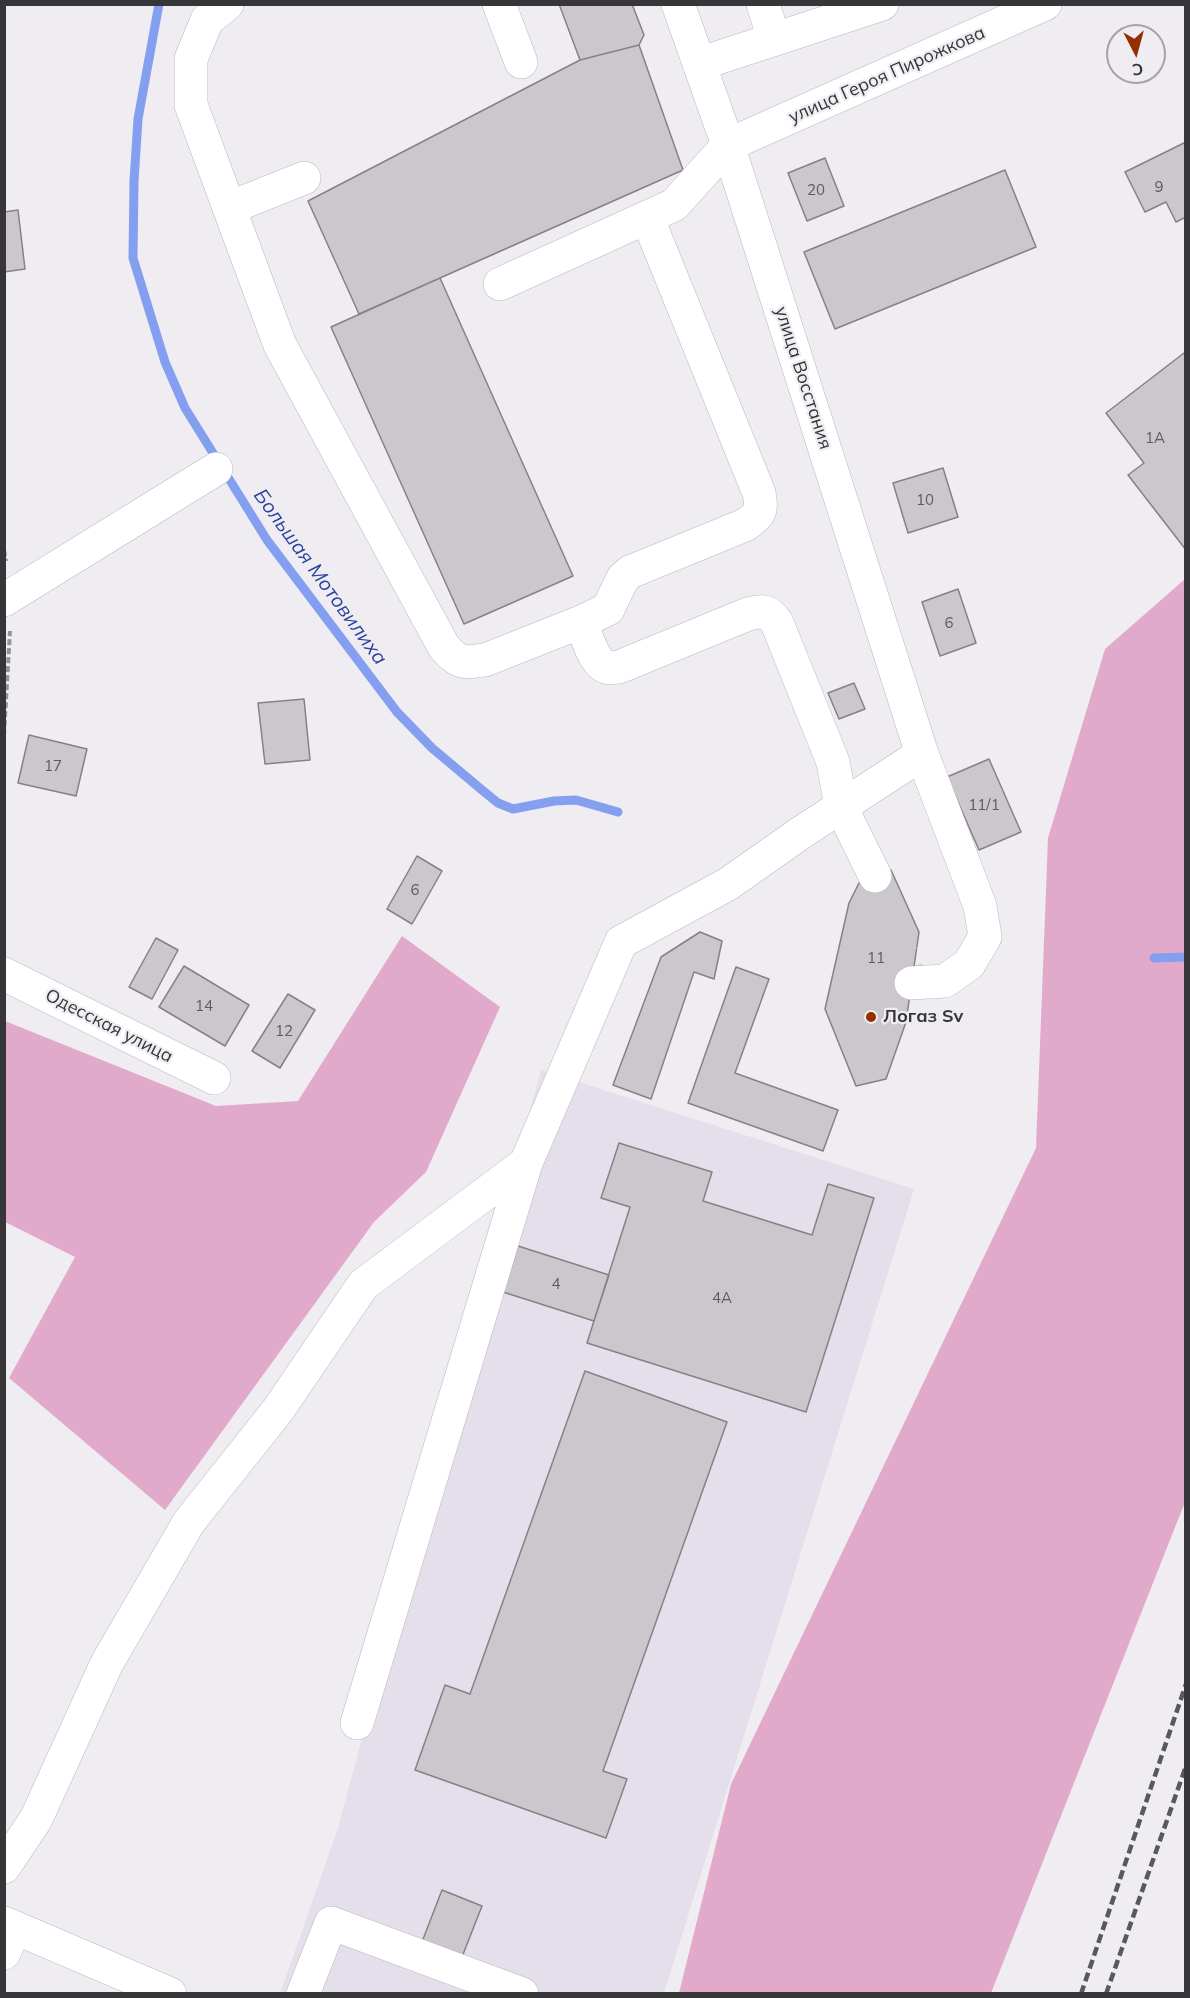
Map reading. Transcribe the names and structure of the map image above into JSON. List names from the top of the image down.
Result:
{
  "streets": {
    "street": ["улица Героя Пирожкова", "улица Восстания", "Одесская улица"]
  },
  "crossings": [
    ["улица Героя Пирожкова", "улица Восстания"]
  ],
  "water": ["Большая Мотовилиха"],
  "places": ["Логаз Sv"],
  "house_numbers": [
    "9",
    "20",
    "1А",
    "10",
    "6",
    "17",
    "11/1",
    "6",
    "11",
    "14",
    "12",
    "4",
    "4А"
  ],
  "north": "bottom"
}
